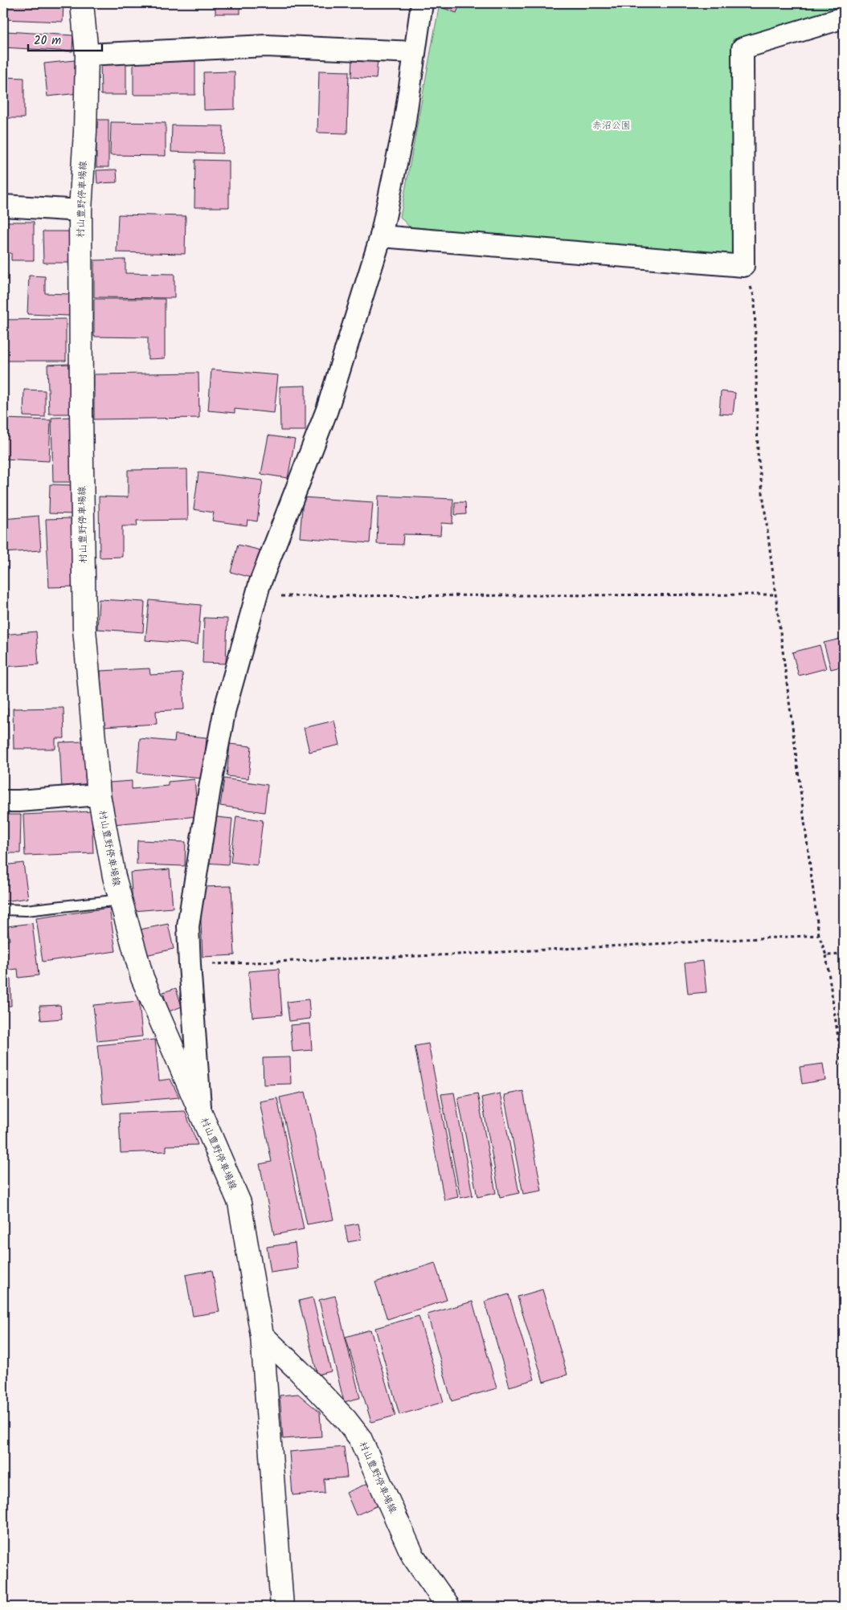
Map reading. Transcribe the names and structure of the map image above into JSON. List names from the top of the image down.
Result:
{
  "streets": {
    "main road": ["村山豊野停車場線"]
  },
  "parks": ["赤沼公園"],
  "scale_bar": "20 m"
}
